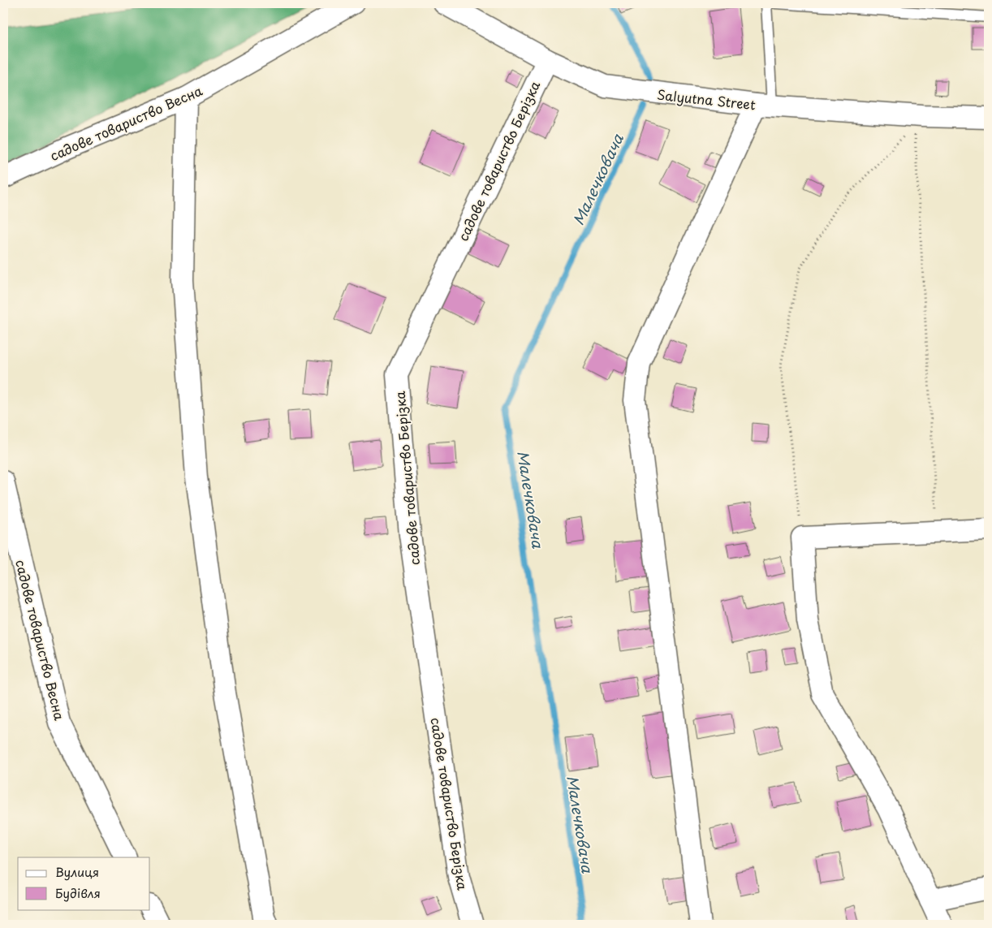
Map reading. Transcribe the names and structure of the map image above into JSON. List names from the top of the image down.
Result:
{
  "streets": {
    "street": ["Salyutna Street", "садове товариство Весна", "садове товариство Берізка"]
  },
  "crossings": [
    ["Salyutna Street", "садове товариство Берізка"]
  ],
  "water": ["Малечковача"],
  "legend": ["Вулиця", "Будівля"]
}
